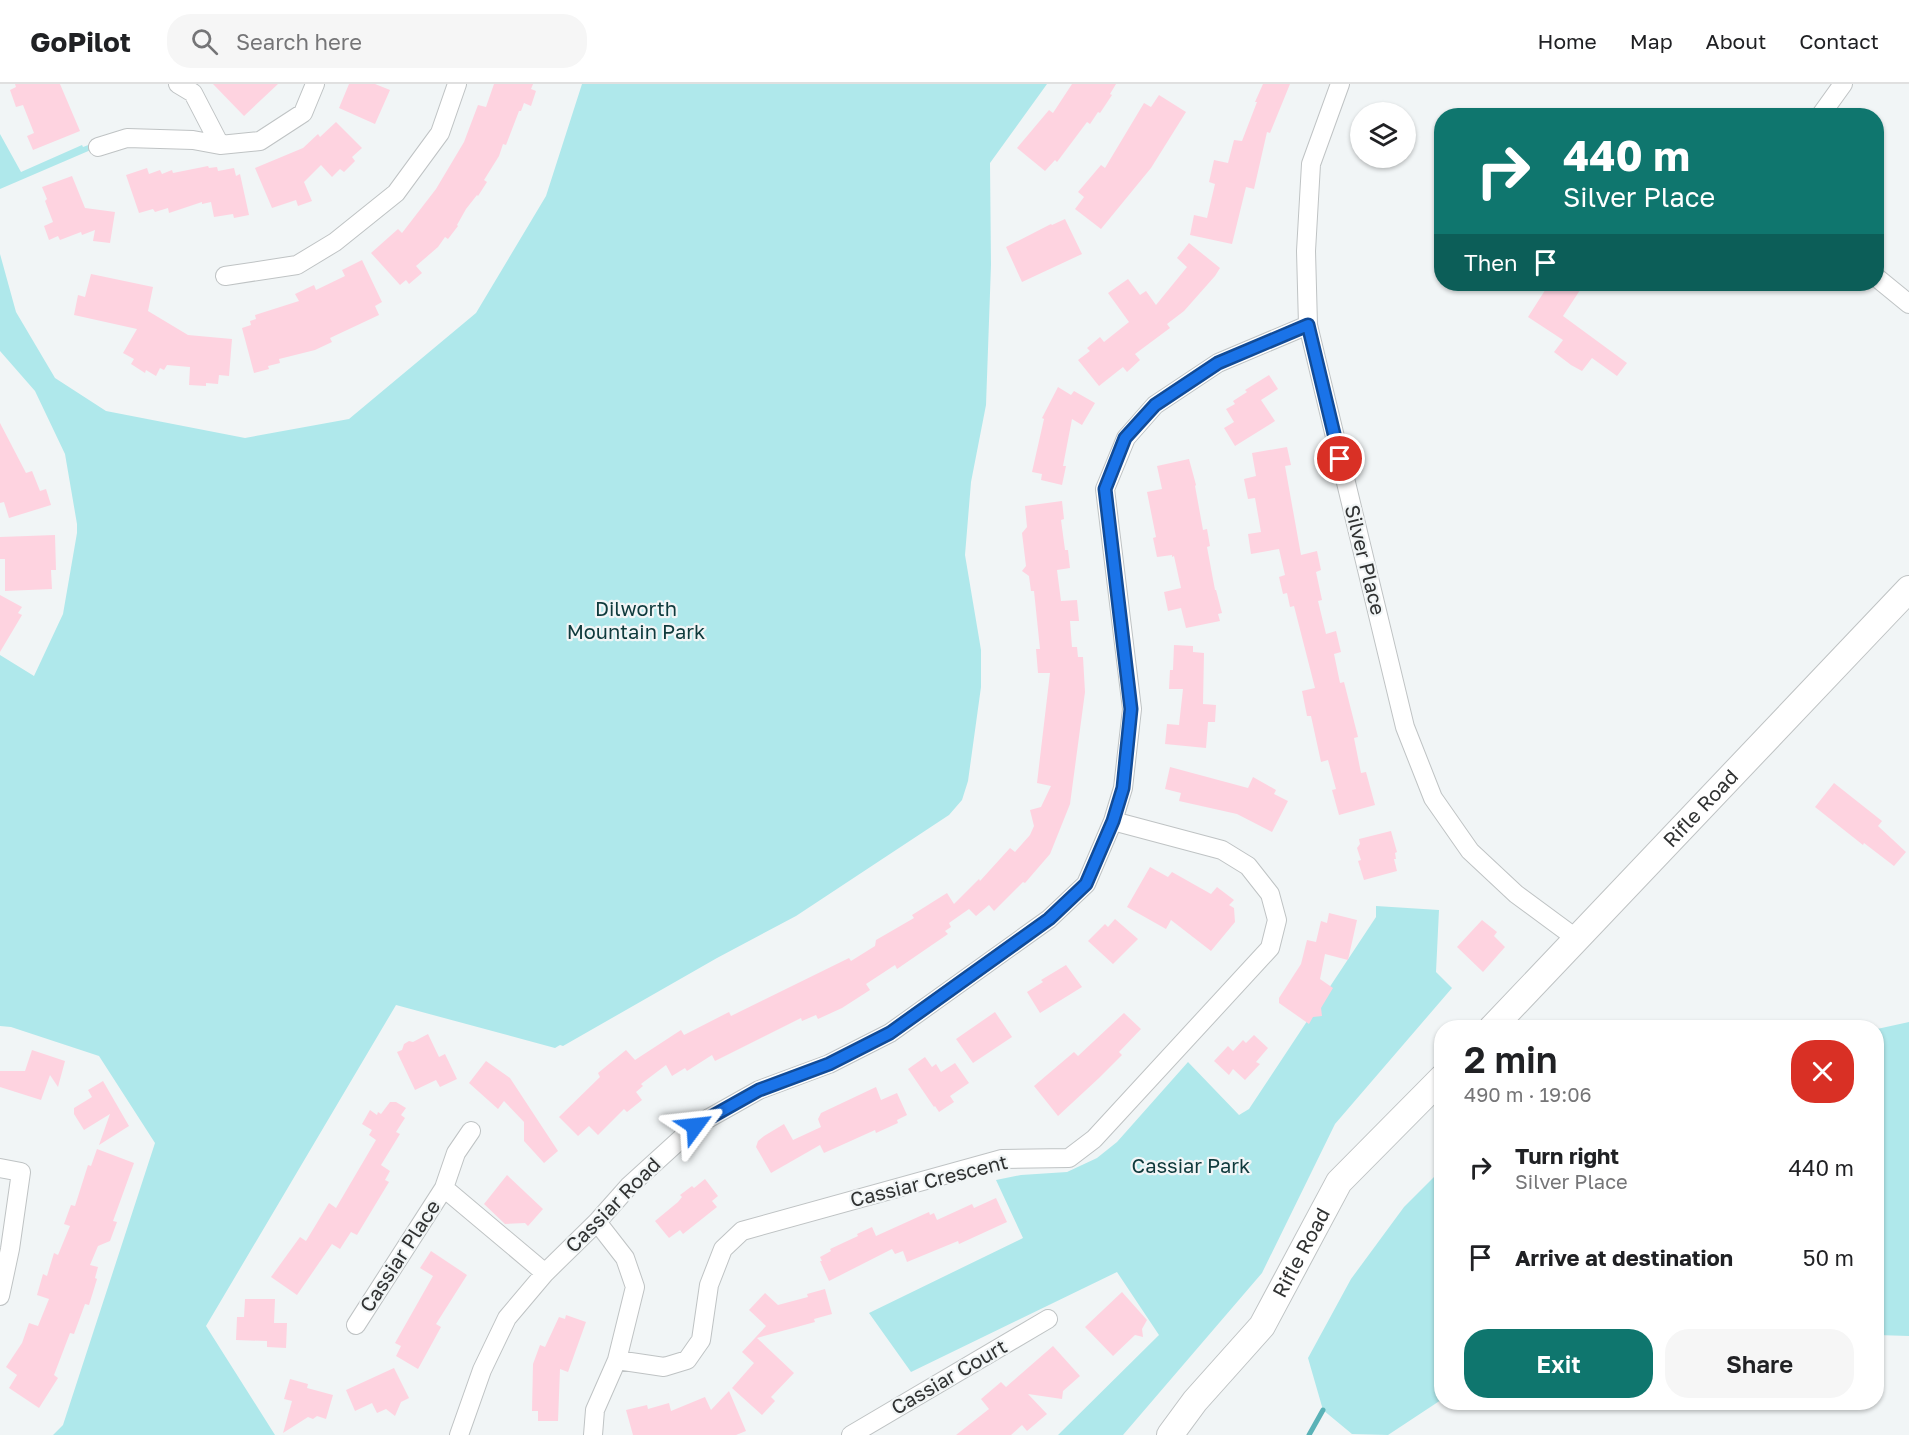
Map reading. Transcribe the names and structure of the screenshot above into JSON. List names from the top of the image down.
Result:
{
  "streets": {
    "street": [
      "Silver Place",
      "Rifle Road",
      "Cassiar Crescent",
      "Cassiar Road",
      "Cassiar Place",
      "Cassiar Court"
    ]
  },
  "crossings": [
    ["Silver Place", "Rifle Road"],
    ["Silver Place", "Cassiar Road"],
    ["Cassiar Crescent", "Cassiar Road"],
    ["Cassiar Road", "Cassiar Place"]
  ],
  "parks": ["Dilworth Mountain Park", "Cassiar Park"],
  "page": {
    "header": "GoPilot",
    "search": "Search here",
    "nav": [
      "Home",
      "Map",
      "About",
      "Contact"
    ],
    "turn": ["440 m", "Silver Place"],
    "then": "Then",
    "heading": ["2 min", "490 m · 19:06"],
    "list": [
      {
        "name": "Turn right",
        "note": "Silver Place",
        "value": "440 m"
      },
      {
        "name": "Arrive at destination",
        "value": "50 m"
      }
    ],
    "buttons": ["Exit", "Share"]
  }
}
